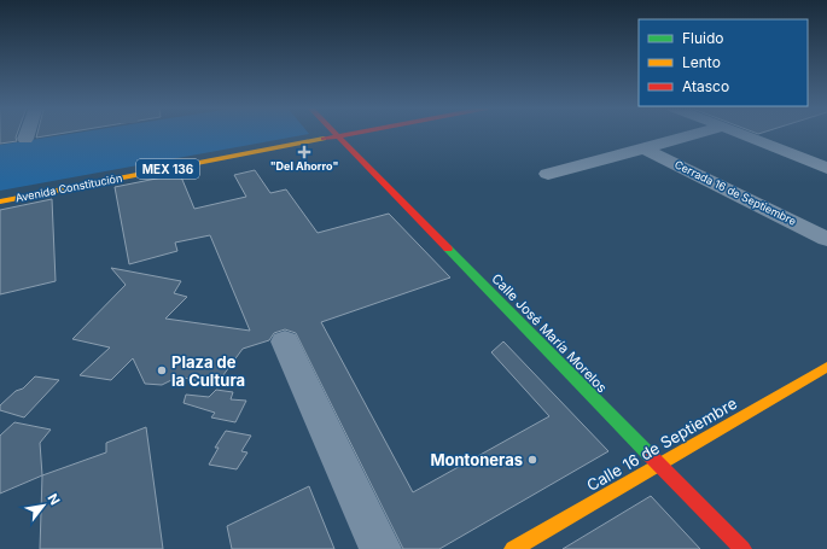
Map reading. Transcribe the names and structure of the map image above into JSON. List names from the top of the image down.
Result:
{
  "streets": {
    "street": [
      "MEX 136",
      "Avenida Constitución",
      "Cerrada 16 de Septiembre",
      "Calle José María Morelos",
      "Calle 16 de Septiembre"
    ]
  },
  "crossings": [
    ["MEX 136", "Avenida Constitución"],
    ["MEX 136", "Calle José María Morelos"],
    ["Avenida Constitución", "Calle José María Morelos"],
    ["Calle José María Morelos", "Calle 16 de Septiembre"]
  ],
  "places": {
    "health": ["\"Del Ahorro\""],
    "other": ["Plaza de la Cultura", "Montoneras"]
  },
  "legend": ["Fluido", "Lento", "Atasco"],
  "north": "top right"
}
